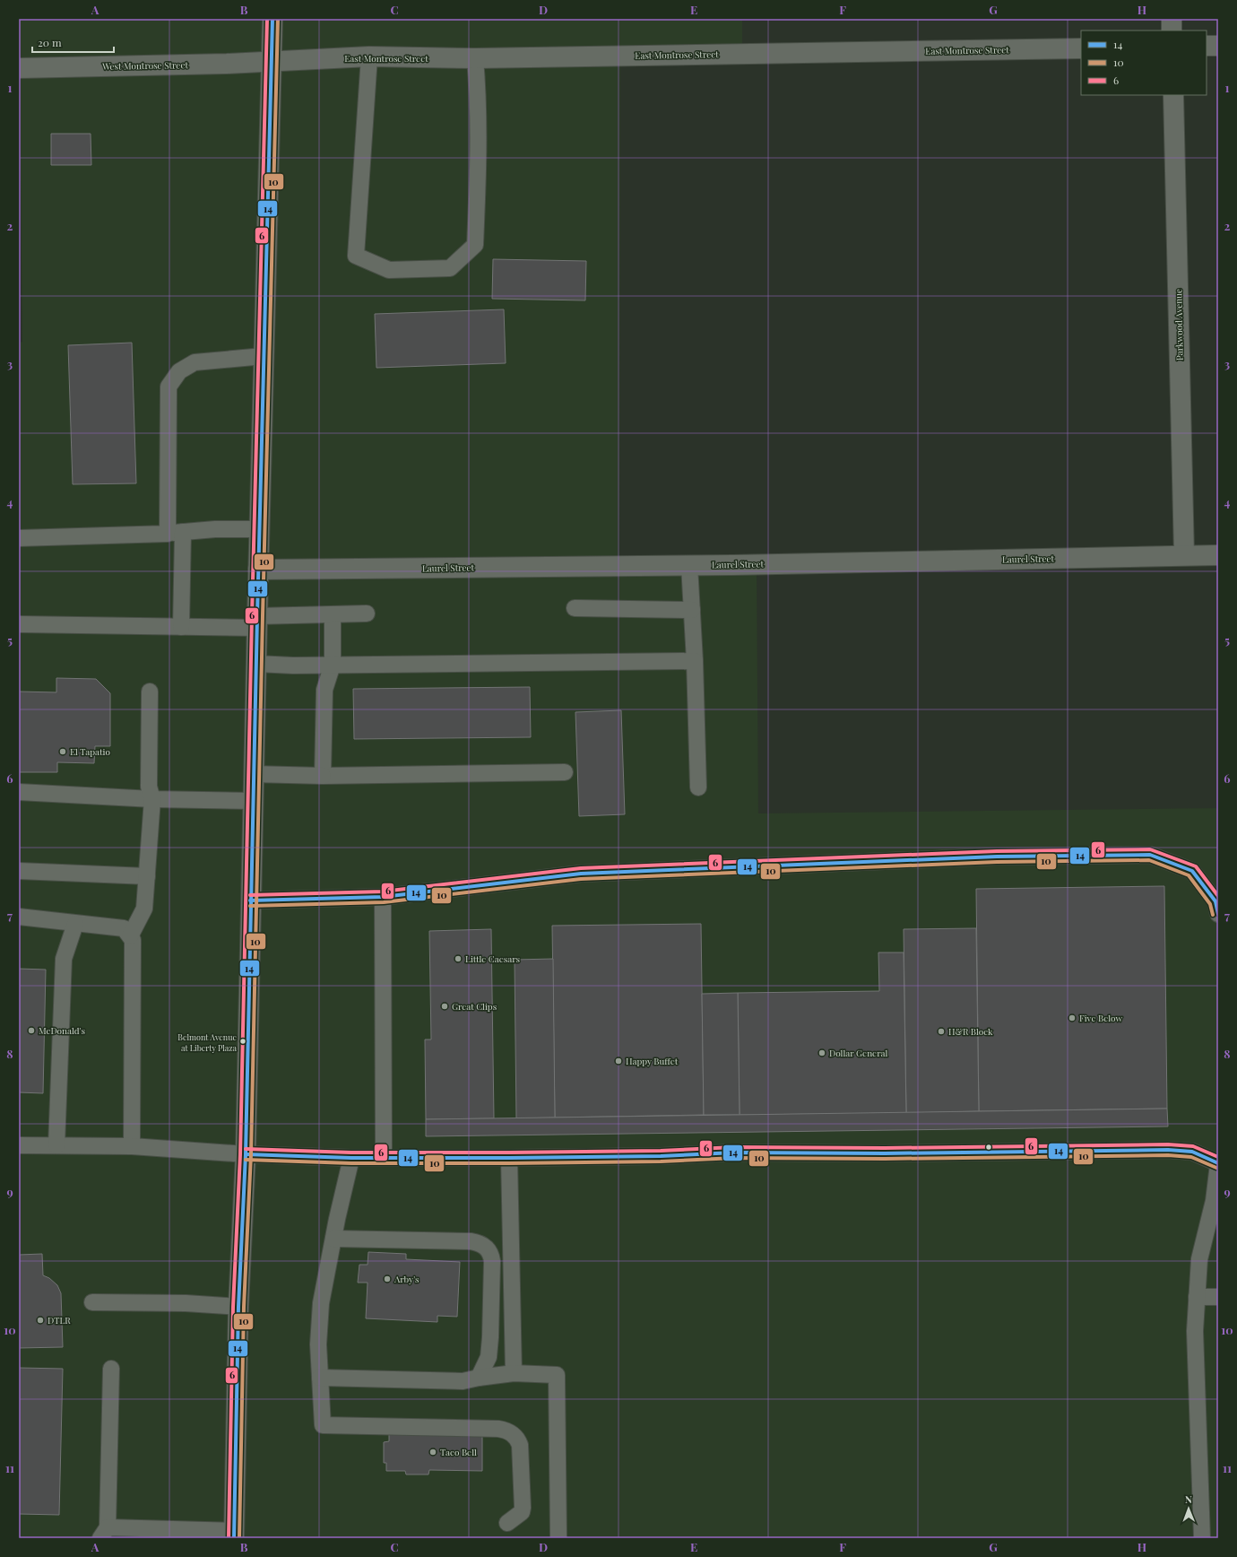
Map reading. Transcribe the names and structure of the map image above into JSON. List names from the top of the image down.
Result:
{
  "streets": {
    "street": [
      "East Montrose Street",
      "West Montrose Street",
      "Parkwood Avenue",
      "Laurel Street"
    ]
  },
  "crossings": [
    ["East Montrose Street", "West Montrose Street"],
    ["Parkwood Avenue", "Laurel Street"]
  ],
  "places": [
    "El Tapatio",
    "Little Caesars",
    "Great Clips",
    "Five Below",
    "McDonald's",
    "H&R Block",
    "Belmont Avenue at Liberty Plaza",
    "Dollar General",
    "Happy Buffet",
    "Arby's",
    "DTLR",
    "Taco Bell"
  ],
  "lines": ["transit line 14", "transit line 10", "transit line 6"],
  "legend": ["14", "10", "6"],
  "scale_bar": "20 m",
  "north": "top",
  "grid": {
    "columns": [
      "A",
      "B",
      "C",
      "D",
      "E",
      "F",
      "G",
      "H"
    ],
    "rows": [
      "1",
      "2",
      "3",
      "4",
      "5",
      "6",
      "7",
      "8",
      "9",
      "10",
      "11"
    ]
  }
}
